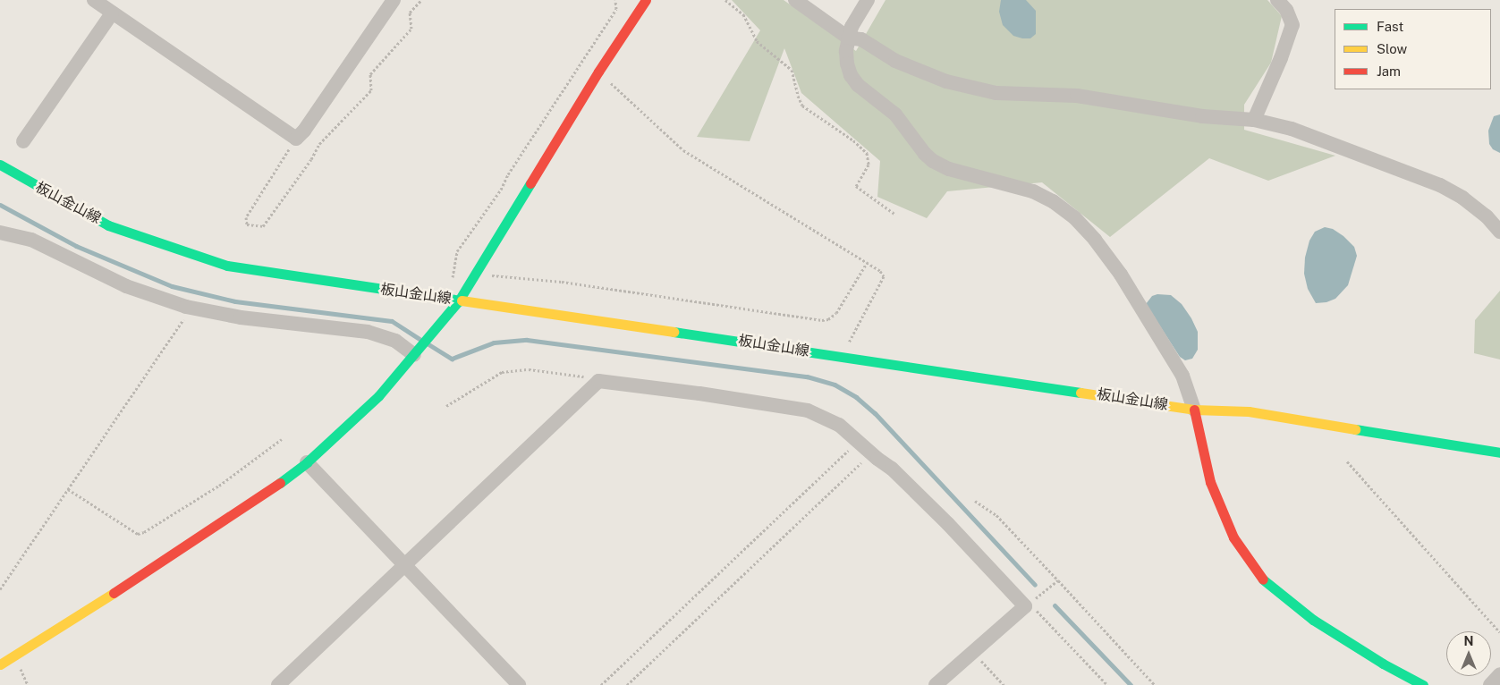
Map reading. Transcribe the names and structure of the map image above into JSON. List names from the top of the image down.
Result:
{
  "streets": {
    "main road": ["板山金山線"]
  },
  "legend": ["Fast", "Slow", "Jam"],
  "north": "top"
}
